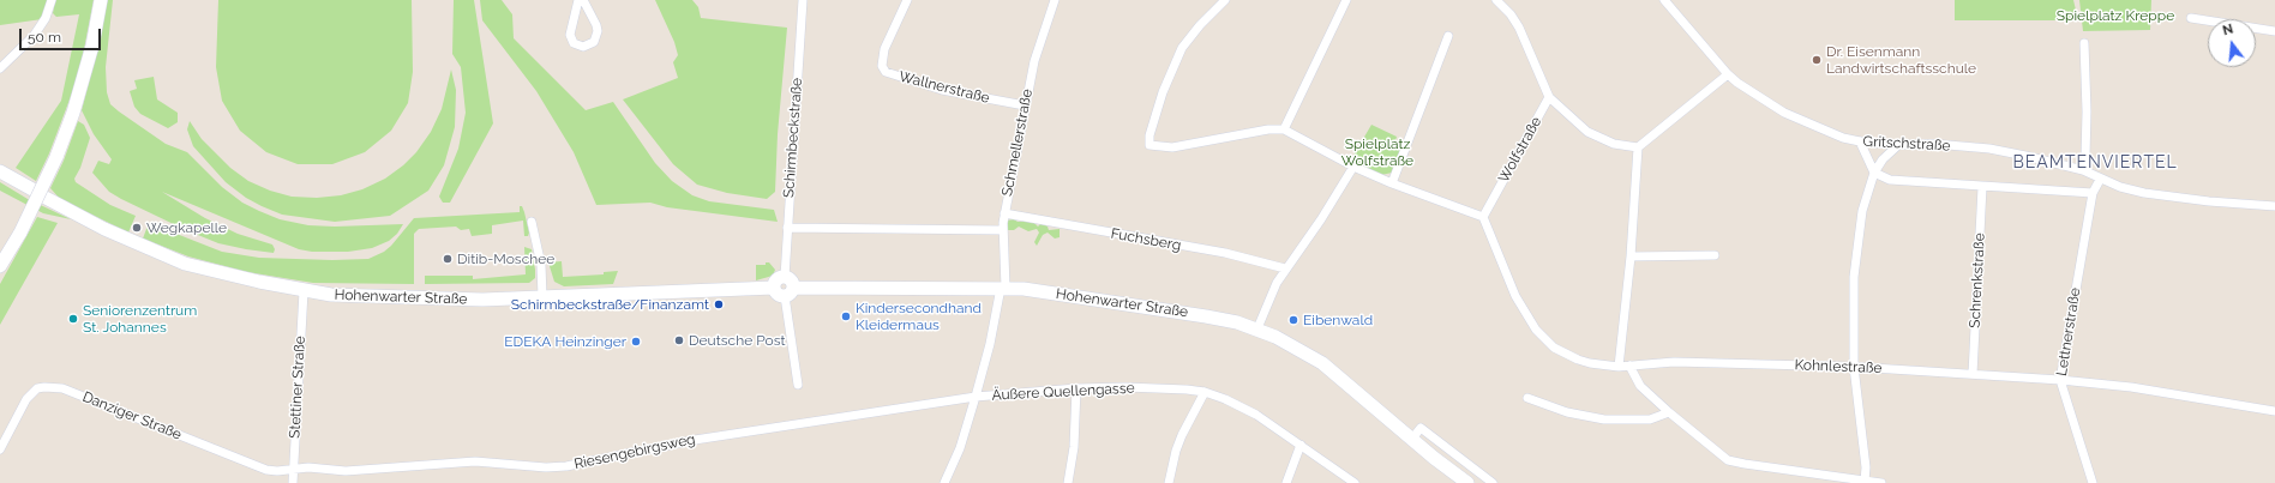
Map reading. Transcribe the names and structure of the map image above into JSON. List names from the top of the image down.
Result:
{
  "streets": {
    "street": [
      "Wallnerstraße",
      "Schirmbeckstraße",
      "Schmellerstraße",
      "Gritschstraße",
      "Wolfstraße",
      "Fuchsberg",
      "Schrenkstraße",
      "Hohenwarter Straße",
      "Lettnerstraße",
      "Kohnlestraße",
      "Stettiner Straße",
      "Äußere Quellengasse",
      "Danziger Straße",
      "Riesengebirgsweg"
    ]
  },
  "crossings": [
    ["Wallnerstraße", "Schmellerstraße"],
    ["Schirmbeckstraße", "Hohenwarter Straße"],
    ["Schmellerstraße", "Fuchsberg"],
    ["Schmellerstraße", "Hohenwarter Straße"],
    ["Schmellerstraße", "Äußere Quellengasse"],
    ["Schmellerstraße", "Riesengebirgsweg"],
    ["Gritschstraße", "Schrenkstraße"],
    ["Gritschstraße", "Lettnerstraße"],
    ["Wolfstraße", "Kohnlestraße"],
    ["Schrenkstraße", "Kohnlestraße"],
    ["Hohenwarter Straße", "Stettiner Straße"],
    ["Lettnerstraße", "Kohnlestraße"],
    ["Stettiner Straße", "Danziger Straße"],
    ["Stettiner Straße", "Riesengebirgsweg"],
    ["Äußere Quellengasse", "Riesengebirgsweg"],
    ["Danziger Straße", "Riesengebirgsweg"]
  ],
  "districts": ["BEAMTENVIERTEL"],
  "parks": ["Spielplatz Kreppe", "Spielplatz Wolfstraße"],
  "places": [
    "Dr. Eisenmann Landwirtschaftsschule",
    "Wegkapelle",
    "Ditib-Moschee",
    "Schirmbeckstraße/Finanzamt",
    "Kindersecondhand Kleidermaus",
    "Seniorenzentrum St. Johannes",
    "Eibenwald",
    "Deutsche Post",
    "EDEKA Heinzinger"
  ],
  "scale_bar": "50 m",
  "north": "top"
}
